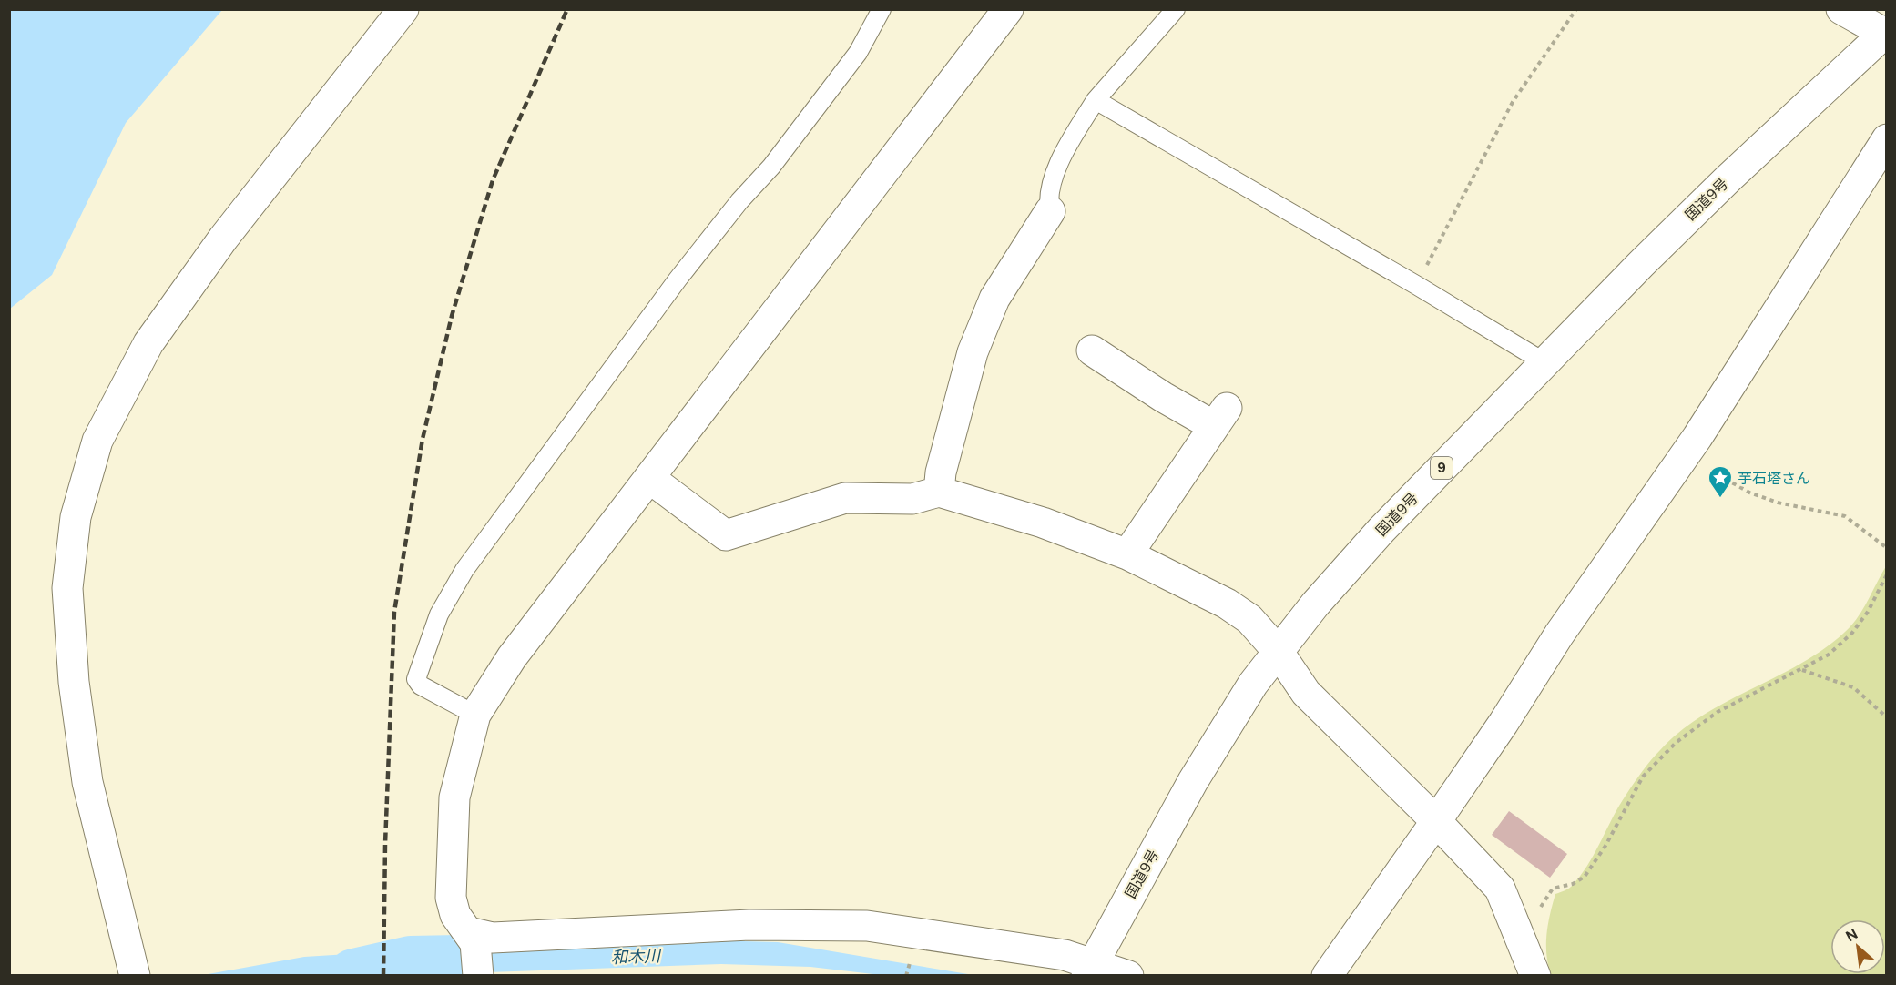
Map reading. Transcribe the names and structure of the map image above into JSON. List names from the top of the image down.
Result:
{
  "streets": {
    "main road": ["国道9号", "9"]
  },
  "water": ["和木川"],
  "places": {
    "place": ["芋石塔さん"]
  },
  "north": "top left"
}
